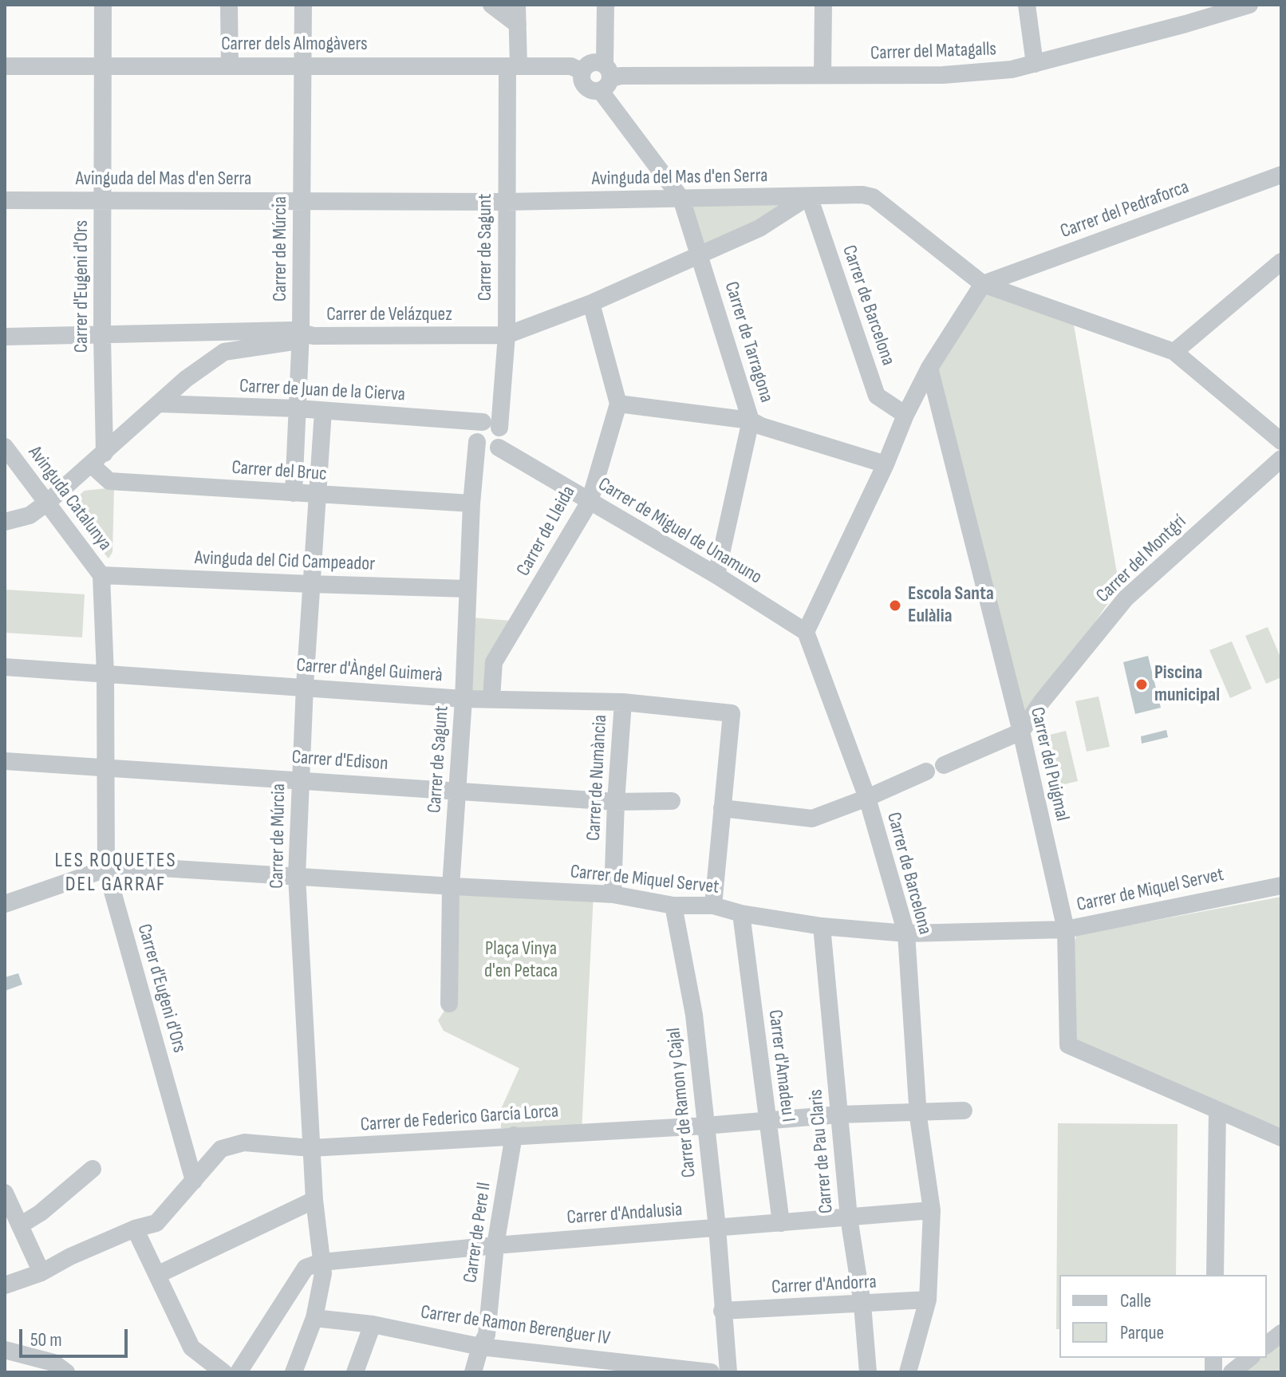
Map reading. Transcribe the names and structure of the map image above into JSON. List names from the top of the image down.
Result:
{
  "streets": {
    "street": [
      "Carrer dels Almogàvers",
      "Carrer del Matagalls",
      "Avinguda del Mas d'en Serra",
      "Carrer del Pedraforca",
      "Carrer de Sagunt",
      "Carrer de Múrcia",
      "Carrer d'Eugeni d'Ors",
      "Carrer de Barcelona",
      "Carrer de Velázquez",
      "Carrer de Tarragona",
      "Carrer de Juan de la Cierva",
      "Carrer del Bruc",
      "Avinguda Catalunya",
      "Carrer de Lleida",
      "Carrer de Miguel de Unamuno",
      "Carrer del Montgrí",
      "Avinguda del Cid Campeador",
      "Carrer d'Àngel Guimerà",
      "Carrer d'Edison",
      "Carrer del Puigmal",
      "Carrer de Numància",
      "Carrer de Miquel Servet",
      "Carrer d'Amadeu I",
      "Carrer de Ramon y Cajal",
      "Carrer de Federico García Lorca",
      "Carrer de Pau Claris",
      "Carrer d'Andalusia",
      "Carrer de Pere II",
      "Carrer d'Andorra",
      "Carrer de Ramon Berenguer IV"
    ]
  },
  "crossings": [
    ["Carrer dels Almogàvers", "Carrer del Matagalls"],
    ["Carrer dels Almogàvers", "Carrer de Sagunt"],
    ["Carrer dels Almogàvers", "Carrer de Múrcia"],
    ["Carrer dels Almogàvers", "Carrer d'Eugeni d'Ors"],
    ["Carrer dels Almogàvers", "Carrer de Tarragona"],
    ["Carrer del Matagalls", "Carrer de Tarragona"],
    ["Avinguda del Mas d'en Serra", "Carrer del Pedraforca"],
    ["Avinguda del Mas d'en Serra", "Carrer de Sagunt"],
    ["Avinguda del Mas d'en Serra", "Carrer de Múrcia"],
    ["Avinguda del Mas d'en Serra", "Carrer d'Eugeni d'Ors"],
    ["Avinguda del Mas d'en Serra", "Carrer de Barcelona"],
    ["Avinguda del Mas d'en Serra", "Carrer de Velázquez"],
    ["Avinguda del Mas d'en Serra", "Carrer de Tarragona"],
    ["Carrer de Sagunt", "Carrer de Velázquez"],
    ["Carrer de Sagunt", "Carrer de Juan de la Cierva"],
    ["Carrer de Sagunt", "Carrer del Bruc"],
    ["Carrer de Sagunt", "Carrer de Miguel de Unamuno"],
    ["Carrer de Sagunt", "Avinguda del Cid Campeador"],
    ["Carrer de Sagunt", "Carrer d'Àngel Guimerà"],
    ["Carrer de Sagunt", "Carrer d'Edison"],
    ["Carrer de Sagunt", "Carrer de Miquel Servet"],
    ["Carrer de Múrcia", "Carrer de Velázquez"],
    ["Carrer de Múrcia", "Carrer de Juan de la Cierva"],
    ["Carrer de Múrcia", "Carrer del Bruc"],
    ["Carrer de Múrcia", "Avinguda del Cid Campeador"],
    ["Carrer de Múrcia", "Carrer d'Àngel Guimerà"],
    ["Carrer de Múrcia", "Carrer d'Edison"],
    ["Carrer de Múrcia", "Carrer de Miquel Servet"],
    ["Carrer de Múrcia", "Carrer de Federico García Lorca"],
    ["Carrer de Múrcia", "Carrer d'Andalusia"],
    ["Carrer de Múrcia", "Carrer de Ramon Berenguer IV"],
    ["Carrer d'Eugeni d'Ors", "Carrer de Velázquez"],
    ["Carrer d'Eugeni d'Ors", "Carrer del Bruc"],
    ["Carrer d'Eugeni d'Ors", "Avinguda Catalunya"],
    ["Carrer d'Eugeni d'Ors", "Avinguda del Cid Campeador"],
    ["Carrer d'Eugeni d'Ors", "Carrer d'Àngel Guimerà"],
    ["Carrer d'Eugeni d'Ors", "Carrer d'Edison"],
    ["Carrer d'Eugeni d'Ors", "Carrer de Miquel Servet"],
    ["Carrer d'Eugeni d'Ors", "Carrer de Federico García Lorca"],
    ["Carrer de Barcelona", "Carrer de Velázquez"],
    ["Carrer de Barcelona", "Carrer de Miguel de Unamuno"],
    ["Carrer de Barcelona", "Carrer de Miquel Servet"],
    ["Carrer de Barcelona", "Carrer de Federico García Lorca"],
    ["Carrer de Barcelona", "Carrer d'Andalusia"],
    ["Carrer de Barcelona", "Carrer d'Andorra"],
    ["Carrer de Velázquez", "Carrer de Tarragona"],
    ["Carrer de Velázquez", "Carrer de Juan de la Cierva"],
    ["Carrer de Velázquez", "Carrer del Bruc"],
    ["Carrer de Velázquez", "Avinguda Catalunya"],
    ["Carrer de Tarragona", "Carrer de Miguel de Unamuno"],
    ["Carrer de Juan de la Cierva", "Carrer de Miguel de Unamuno"],
    ["Avinguda Catalunya", "Avinguda del Cid Campeador"],
    ["Carrer de Lleida", "Carrer de Miguel de Unamuno"],
    ["Carrer de Lleida", "Carrer d'Àngel Guimerà"],
    ["Carrer del Montgrí", "Carrer del Puigmal"],
    ["Carrer d'Àngel Guimerà", "Carrer de Numància"],
    ["Carrer d'Edison", "Carrer de Numància"],
    ["Carrer del Puigmal", "Carrer de Miquel Servet"],
    ["Carrer de Numància", "Carrer de Miquel Servet"],
    ["Carrer de Miquel Servet", "Carrer d'Amadeu I"],
    ["Carrer de Miquel Servet", "Carrer de Ramon y Cajal"],
    ["Carrer de Miquel Servet", "Carrer de Pau Claris"],
    ["Carrer d'Amadeu I", "Carrer de Federico García Lorca"],
    ["Carrer d'Amadeu I", "Carrer d'Andalusia"],
    ["Carrer de Ramon y Cajal", "Carrer de Federico García Lorca"],
    ["Carrer de Ramon y Cajal", "Carrer d'Andalusia"],
    ["Carrer de Ramon y Cajal", "Carrer d'Andorra"],
    ["Carrer de Federico García Lorca", "Carrer de Pau Claris"],
    ["Carrer de Federico García Lorca", "Carrer de Pere II"],
    ["Carrer de Pau Claris", "Carrer d'Andalusia"],
    ["Carrer de Pau Claris", "Carrer d'Andorra"],
    ["Carrer d'Andalusia", "Carrer de Pere II"],
    ["Carrer de Pere II", "Carrer de Ramon Berenguer IV"]
  ],
  "districts": ["LES ROQUETES DEL GARRAF"],
  "parks": ["Plaça Vinya d'en Petaca"],
  "places": ["Escola Santa Eulàlia", "Piscina municipal"],
  "legend": ["Calle", "Parque"],
  "scale_bar": "50 m"
}
